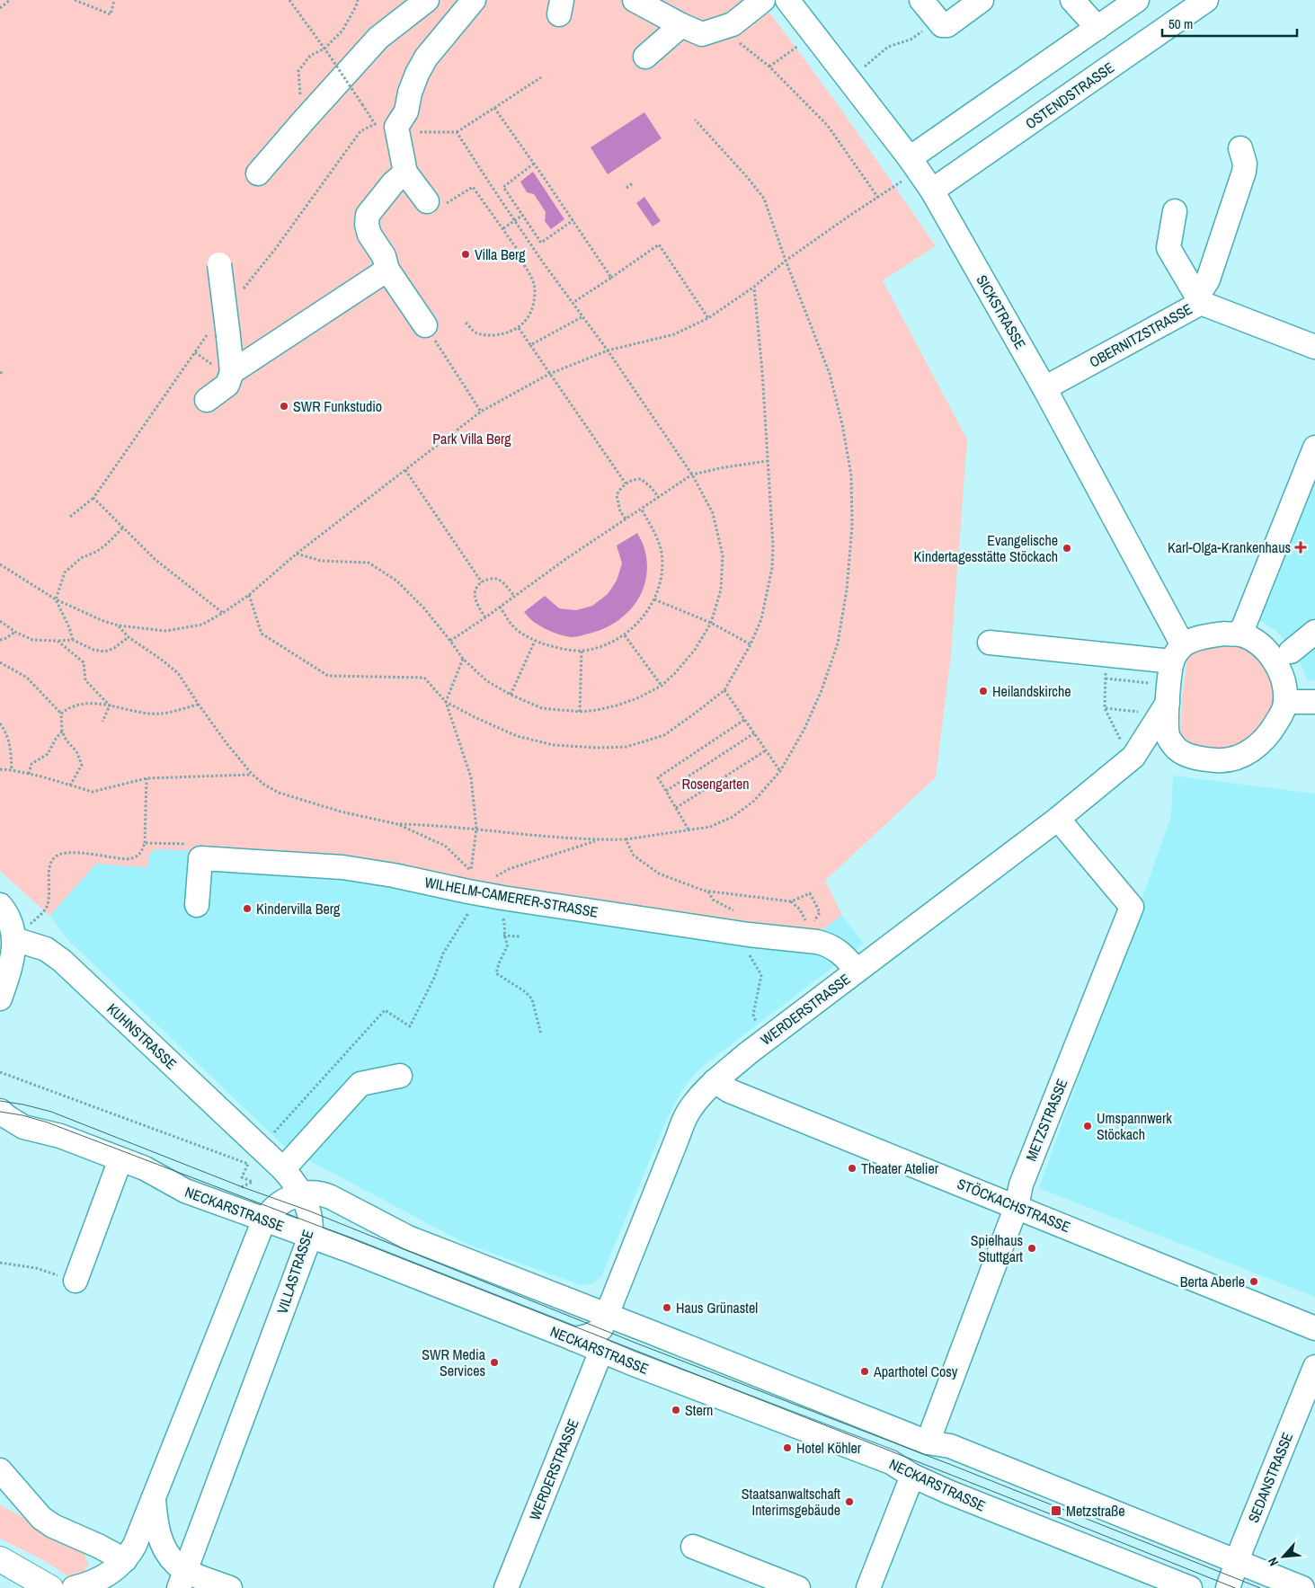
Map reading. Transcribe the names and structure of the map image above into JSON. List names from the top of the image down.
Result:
{
  "streets": {
    "street": [
      "OSTENDSTRASSE",
      "SICKSTRASSE",
      "OBERNITZSTRASSE",
      "WILHELM-CAMERER-STRASSE",
      "WERDERSTRASSE",
      "KUHNSTRASSE",
      "METZSTRASSE",
      "STÖCKACHSTRASSE",
      "NECKARSTRASSE",
      "VILLASTRASSE",
      "SEDANSTRASSE"
    ]
  },
  "crossings": [
    ["OSTENDSTRASSE", "SICKSTRASSE"],
    ["SICKSTRASSE", "OBERNITZSTRASSE"],
    ["SICKSTRASSE", "WERDERSTRASSE"],
    ["WILHELM-CAMERER-STRASSE", "WERDERSTRASSE"],
    ["WERDERSTRASSE", "METZSTRASSE"],
    ["WERDERSTRASSE", "STÖCKACHSTRASSE"],
    ["WERDERSTRASSE", "NECKARSTRASSE"],
    ["KUHNSTRASSE", "VILLASTRASSE"],
    ["METZSTRASSE", "STÖCKACHSTRASSE"],
    ["NECKARSTRASSE", "VILLASTRASSE"]
  ],
  "parks": ["Park Villa Berg", "Rosengarten"],
  "places": {
    "other": [
      "Villa Berg",
      "SWR Funkstudio",
      "Evangelische Kindertagesstätte Stöckach",
      "Heilandskirche",
      "Kindervilla Berg",
      "Umspannwerk Stöckach",
      "Theater Atelier",
      "Spielhaus Stuttgart",
      "Berta Aberle",
      "Haus Grünastel",
      "SWR Media Services",
      "Aparthotel Cosy",
      "Stern",
      "Hotel Köhler",
      "Staatsanwaltschaft Interimsgebäude"
    ],
    "health": ["Karl-Olga-Krankenhaus"],
    "transit": ["Metzstraße"]
  },
  "scale_bar": "50 m",
  "north": "bottom left"
}
